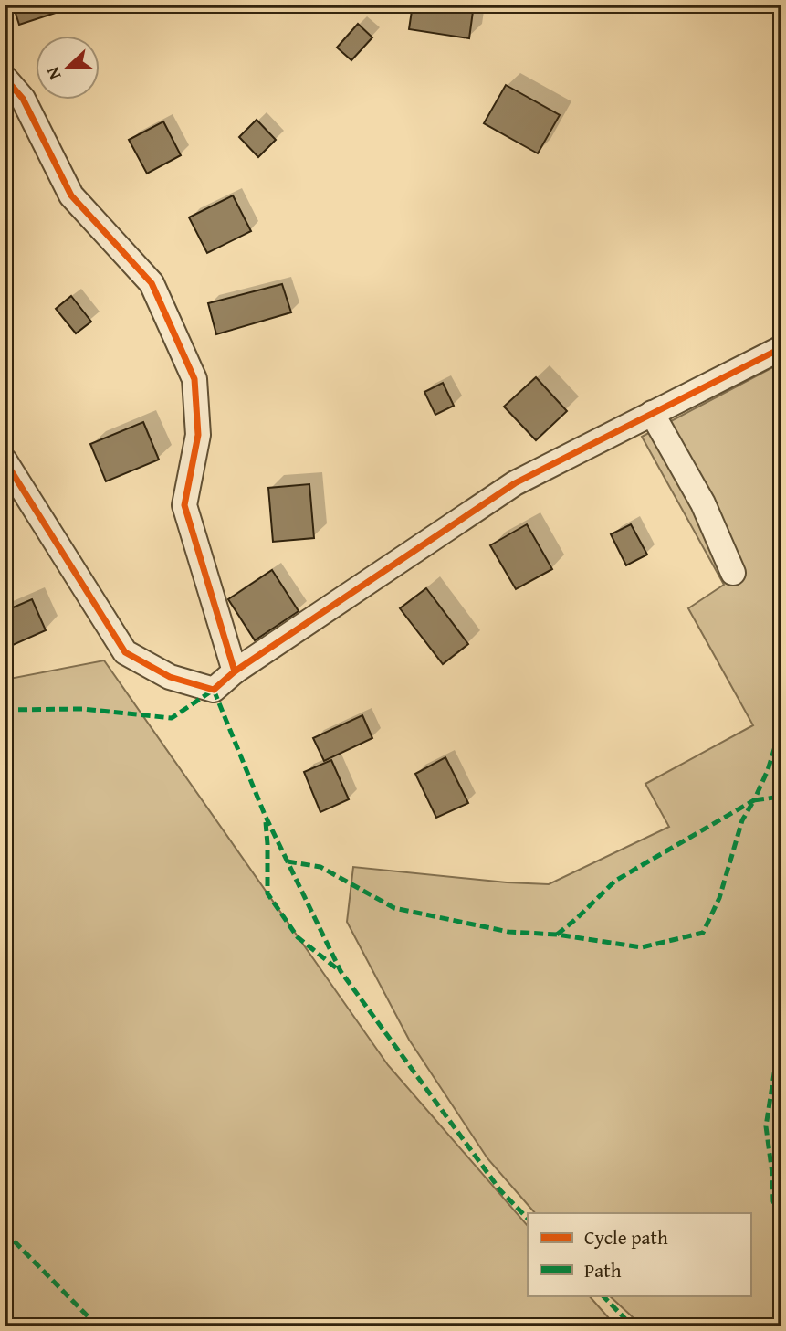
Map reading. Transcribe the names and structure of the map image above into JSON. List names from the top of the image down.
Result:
{
  "legend": ["Cycle path", "Path"],
  "north": "left"
}
